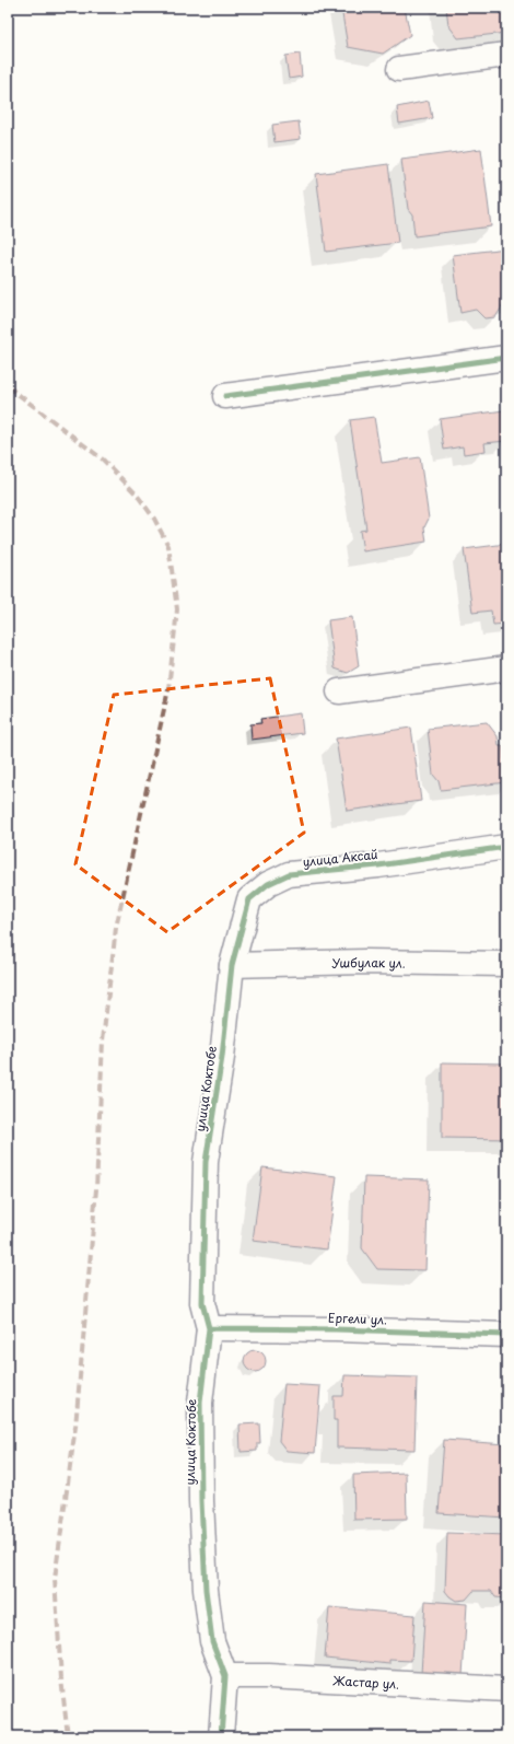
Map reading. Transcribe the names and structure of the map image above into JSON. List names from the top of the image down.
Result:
{
  "streets": {
    "street": [
      "улица Аксай",
      "Ушбулак ул.",
      "улица Коктобе",
      "Ергели ул.",
      "Жастар ул."
    ]
  },
  "crossings": [
    ["улица Аксай", "Ушбулак ул."],
    ["улица Аксай", "улица Коктобе"],
    ["Ушбулак ул.", "улица Коктобе"],
    ["улица Коктобе", "Ергели ул."],
    ["улица Коктобе", "Жастар ул."]
  ]
}
